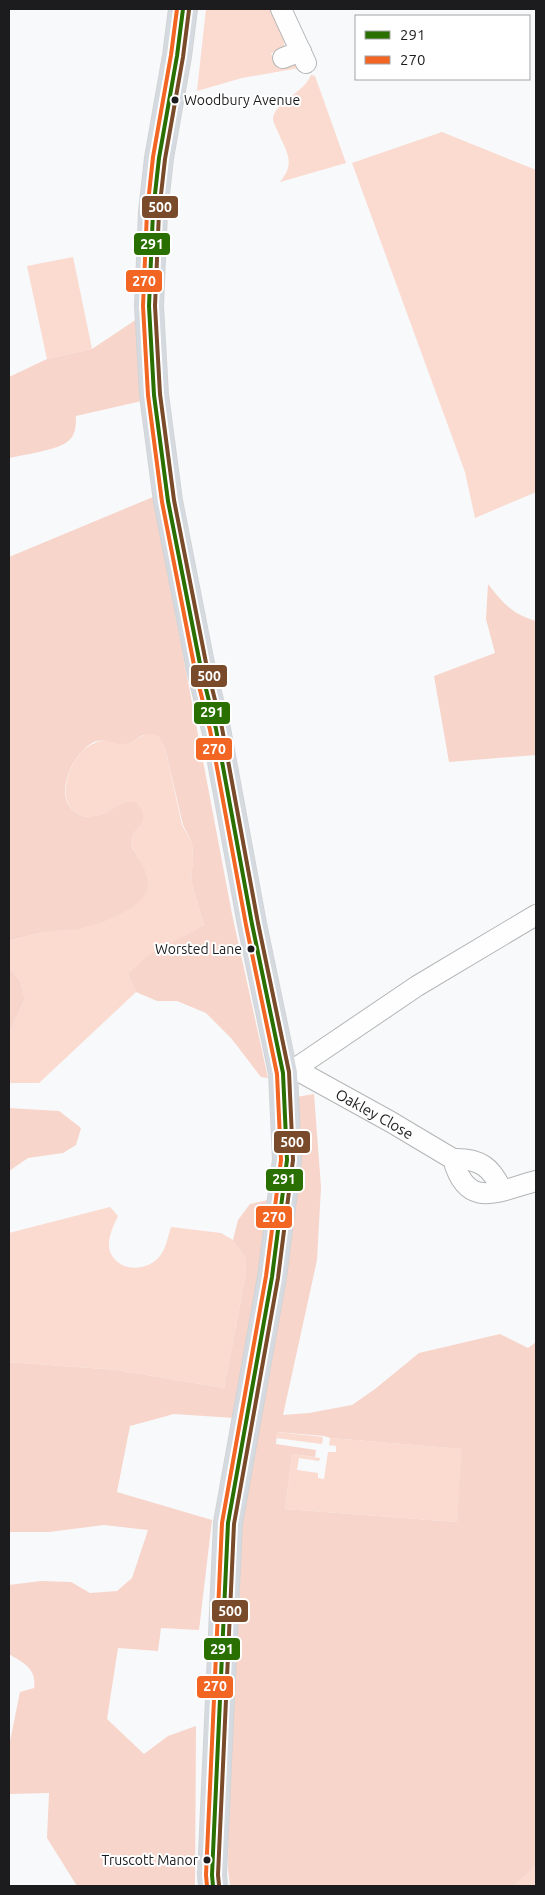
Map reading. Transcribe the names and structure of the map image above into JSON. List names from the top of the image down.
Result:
{
  "streets": {
    "street": ["Oakley Close"]
  },
  "places": ["Woodbury Avenue", "Worsted Lane", "Truscott Manor"],
  "lines": ["transit line 291", "transit line 270", "transit line 500"],
  "legend": ["291", "270"]
}
